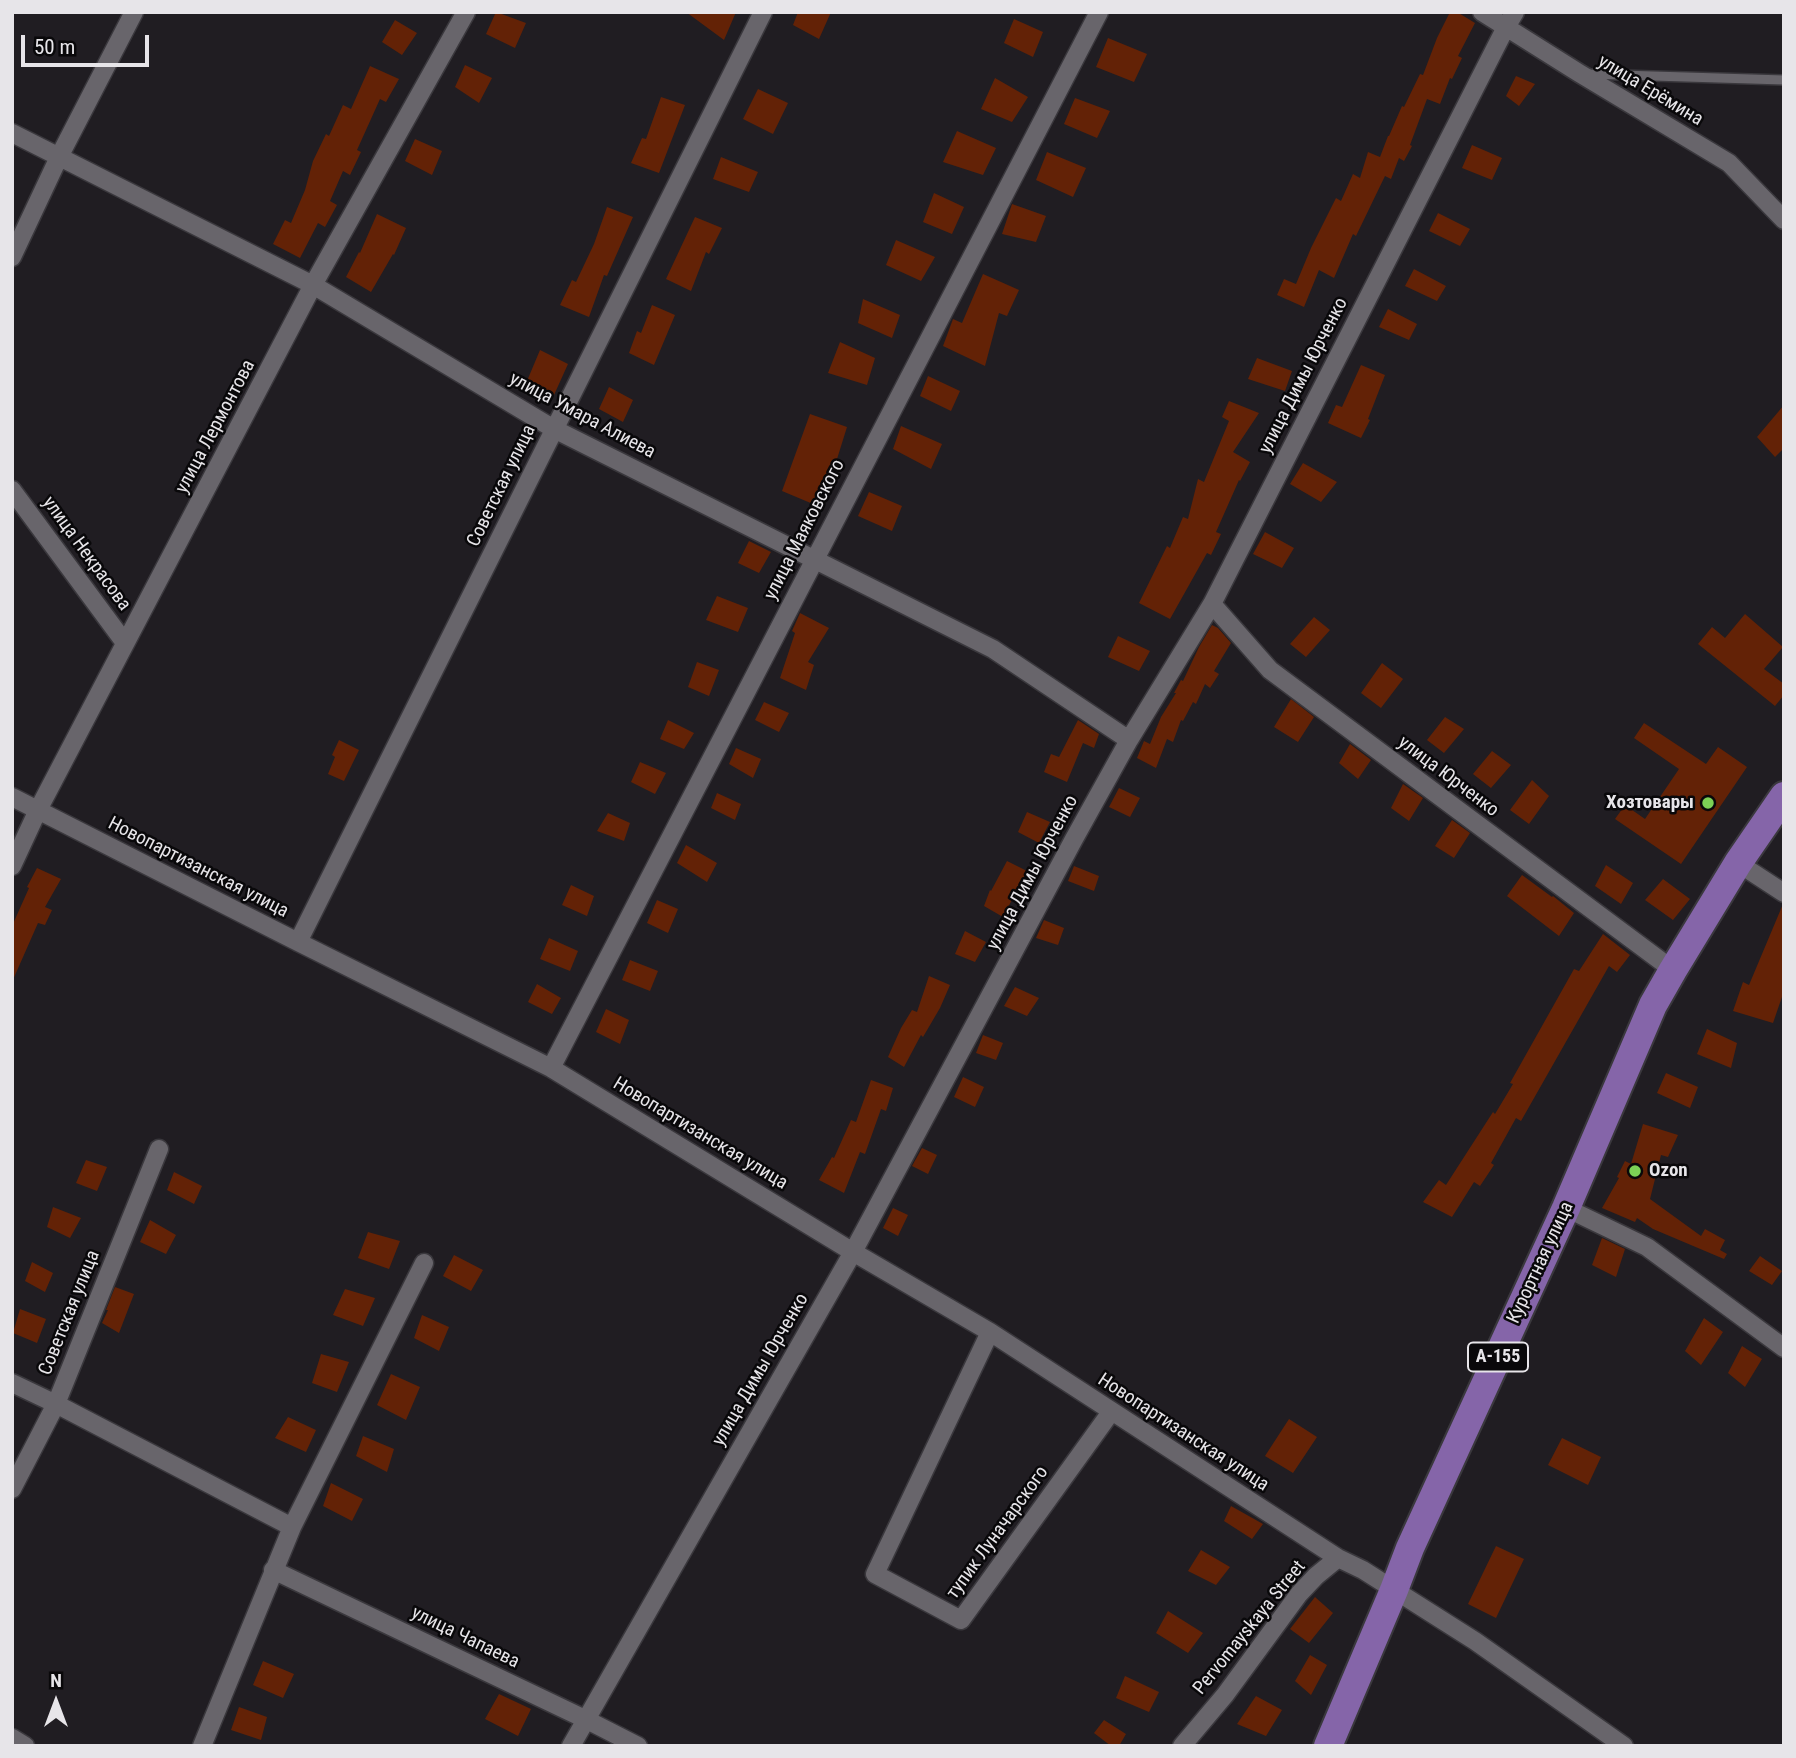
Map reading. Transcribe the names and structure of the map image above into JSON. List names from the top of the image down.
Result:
{
  "streets": {
    "main road": ["Курортная улица", "А-155"],
    "street": [
      "улица Ерёмина",
      "улица Димы Юрченко",
      "улица Умара Алиева",
      "улица Лермонтова",
      "Советская улица",
      "улица Маяковского",
      "улица Некрасова",
      "улица Юрченко",
      "Новопартизанская улица",
      "тупик Луначарского",
      "Pervomayskaya Street",
      "улица Чапаева"
    ]
  },
  "crossings": [
    ["улица Ерёмина", "улица Димы Юрченко"],
    ["улица Димы Юрченко", "улица Умара Алиева"],
    ["улица Димы Юрченко", "улица Юрченко"],
    ["улица Димы Юрченко", "Новопартизанская улица"],
    ["улица Димы Юрченко", "улица Чапаева"],
    ["улица Умара Алиева", "улица Лермонтова"],
    ["улица Умара Алиева", "Советская улица"],
    ["улица Умара Алиева", "улица Маяковского"],
    ["улица Лермонтова", "улица Некрасова"],
    ["улица Лермонтова", "Новопартизанская улица"],
    ["Советская улица", "Новопартизанская улица"],
    ["улица Маяковского", "Новопартизанская улица"],
    ["улица Юрченко", "Курортная улица"],
    ["Новопартизанская улица", "тупик Луначарского"],
    ["Новопартизанская улица", "Pervomayskaya Street"]
  ],
  "places": ["Хозтовары", "Ozon"],
  "scale_bar": "50 m",
  "north": "top"
}
